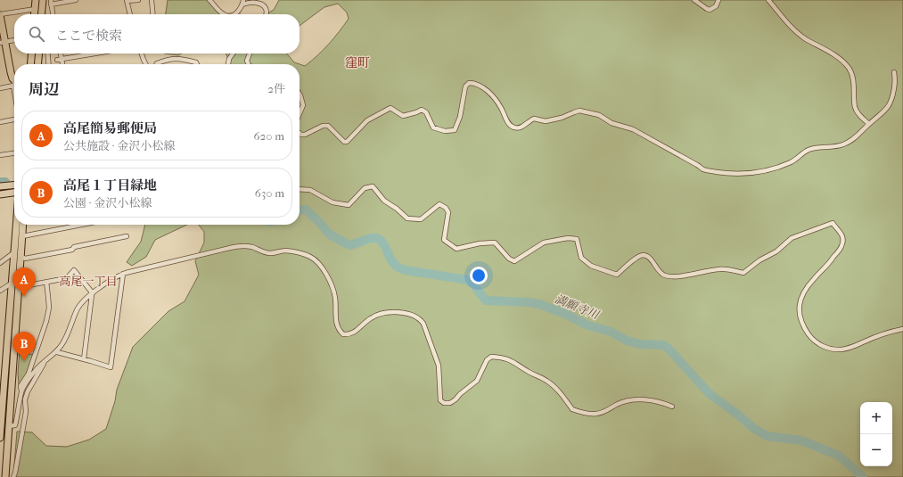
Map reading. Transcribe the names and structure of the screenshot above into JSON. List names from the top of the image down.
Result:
{
  "districts": ["窪町", "高尾一丁目"],
  "water": ["満願寺川"],
  "page": {
    "search": "ここで検索",
    "heading": ["周辺", "2件"],
    "list": [
      {
        "mark": "A",
        "name": "高尾簡易郵便局",
        "note": "公共施設 · 金沢小松線",
        "value": "620 m"
      },
      {
        "mark": "B",
        "name": "高尾１丁目緑地",
        "note": "公園 · 金沢小松線",
        "value": "630 m"
      }
    ],
    "pins": ["A", "B"],
    "map_buttons": ["+", "−"]
  }
}
